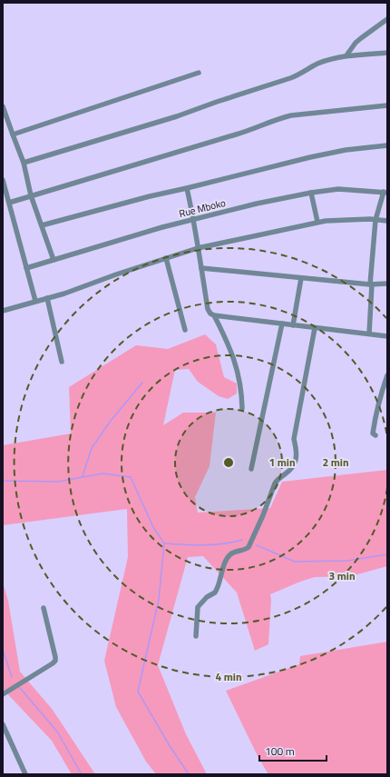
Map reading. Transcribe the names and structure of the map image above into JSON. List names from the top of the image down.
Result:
{
  "streets": {
    "street": ["Rue Mboko"]
  },
  "scale_bar": "100 m",
  "rings": [
    "1 min",
    "2 min",
    "3 min",
    "4 min"
  ]
}
